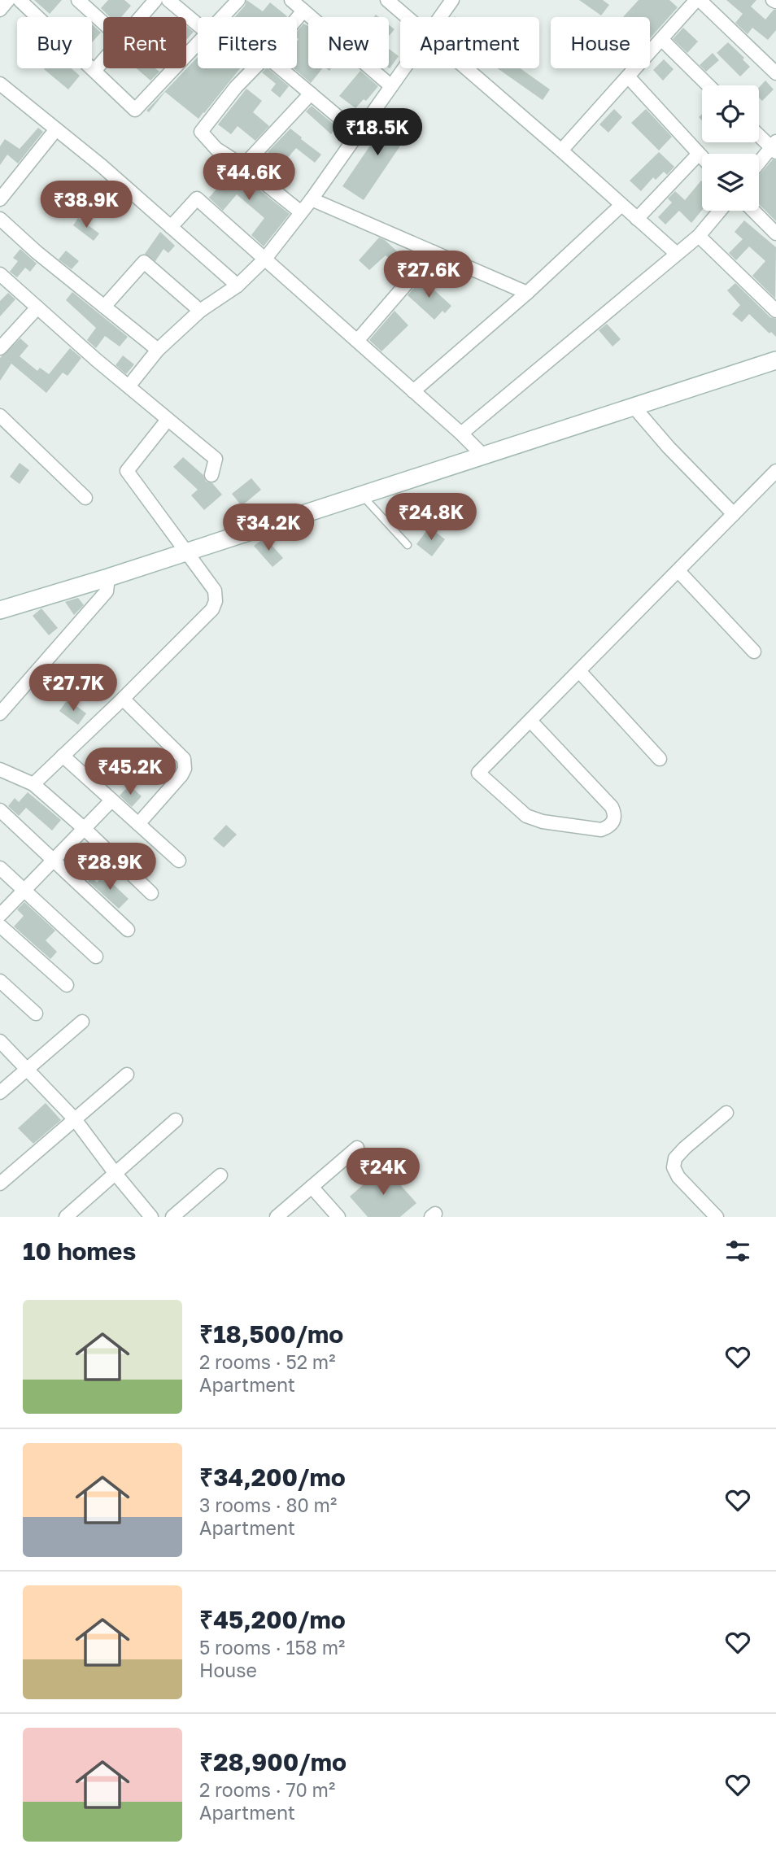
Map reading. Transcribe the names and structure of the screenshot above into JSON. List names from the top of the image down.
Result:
{
  "page": {
    "chip": [
      "Buy",
      "Rent",
      "Filters",
      "New",
      "Apartment",
      "House"
    ],
    "price": [
      "₹18.5K",
      "₹44.6K",
      "₹38.9K",
      "₹27.6K",
      "₹24.8K",
      "₹34.2K",
      "₹27.7K",
      "₹45.2K",
      "₹28.9K",
      "₹24K"
    ],
    "heading": "10 homes",
    "list": [
      {
        "name": "₹18,500/mo",
        "note": "2 rooms · 52 m² · Apartment"
      },
      {
        "name": "₹34,200/mo",
        "note": "3 rooms · 80 m² · Apartment"
      },
      {
        "name": "₹45,200/mo",
        "note": "5 rooms · 158 m² · House"
      },
      {
        "name": "₹28,900/mo",
        "note": "2 rooms · 70 m² · Apartment"
      }
    ]
  }
}
